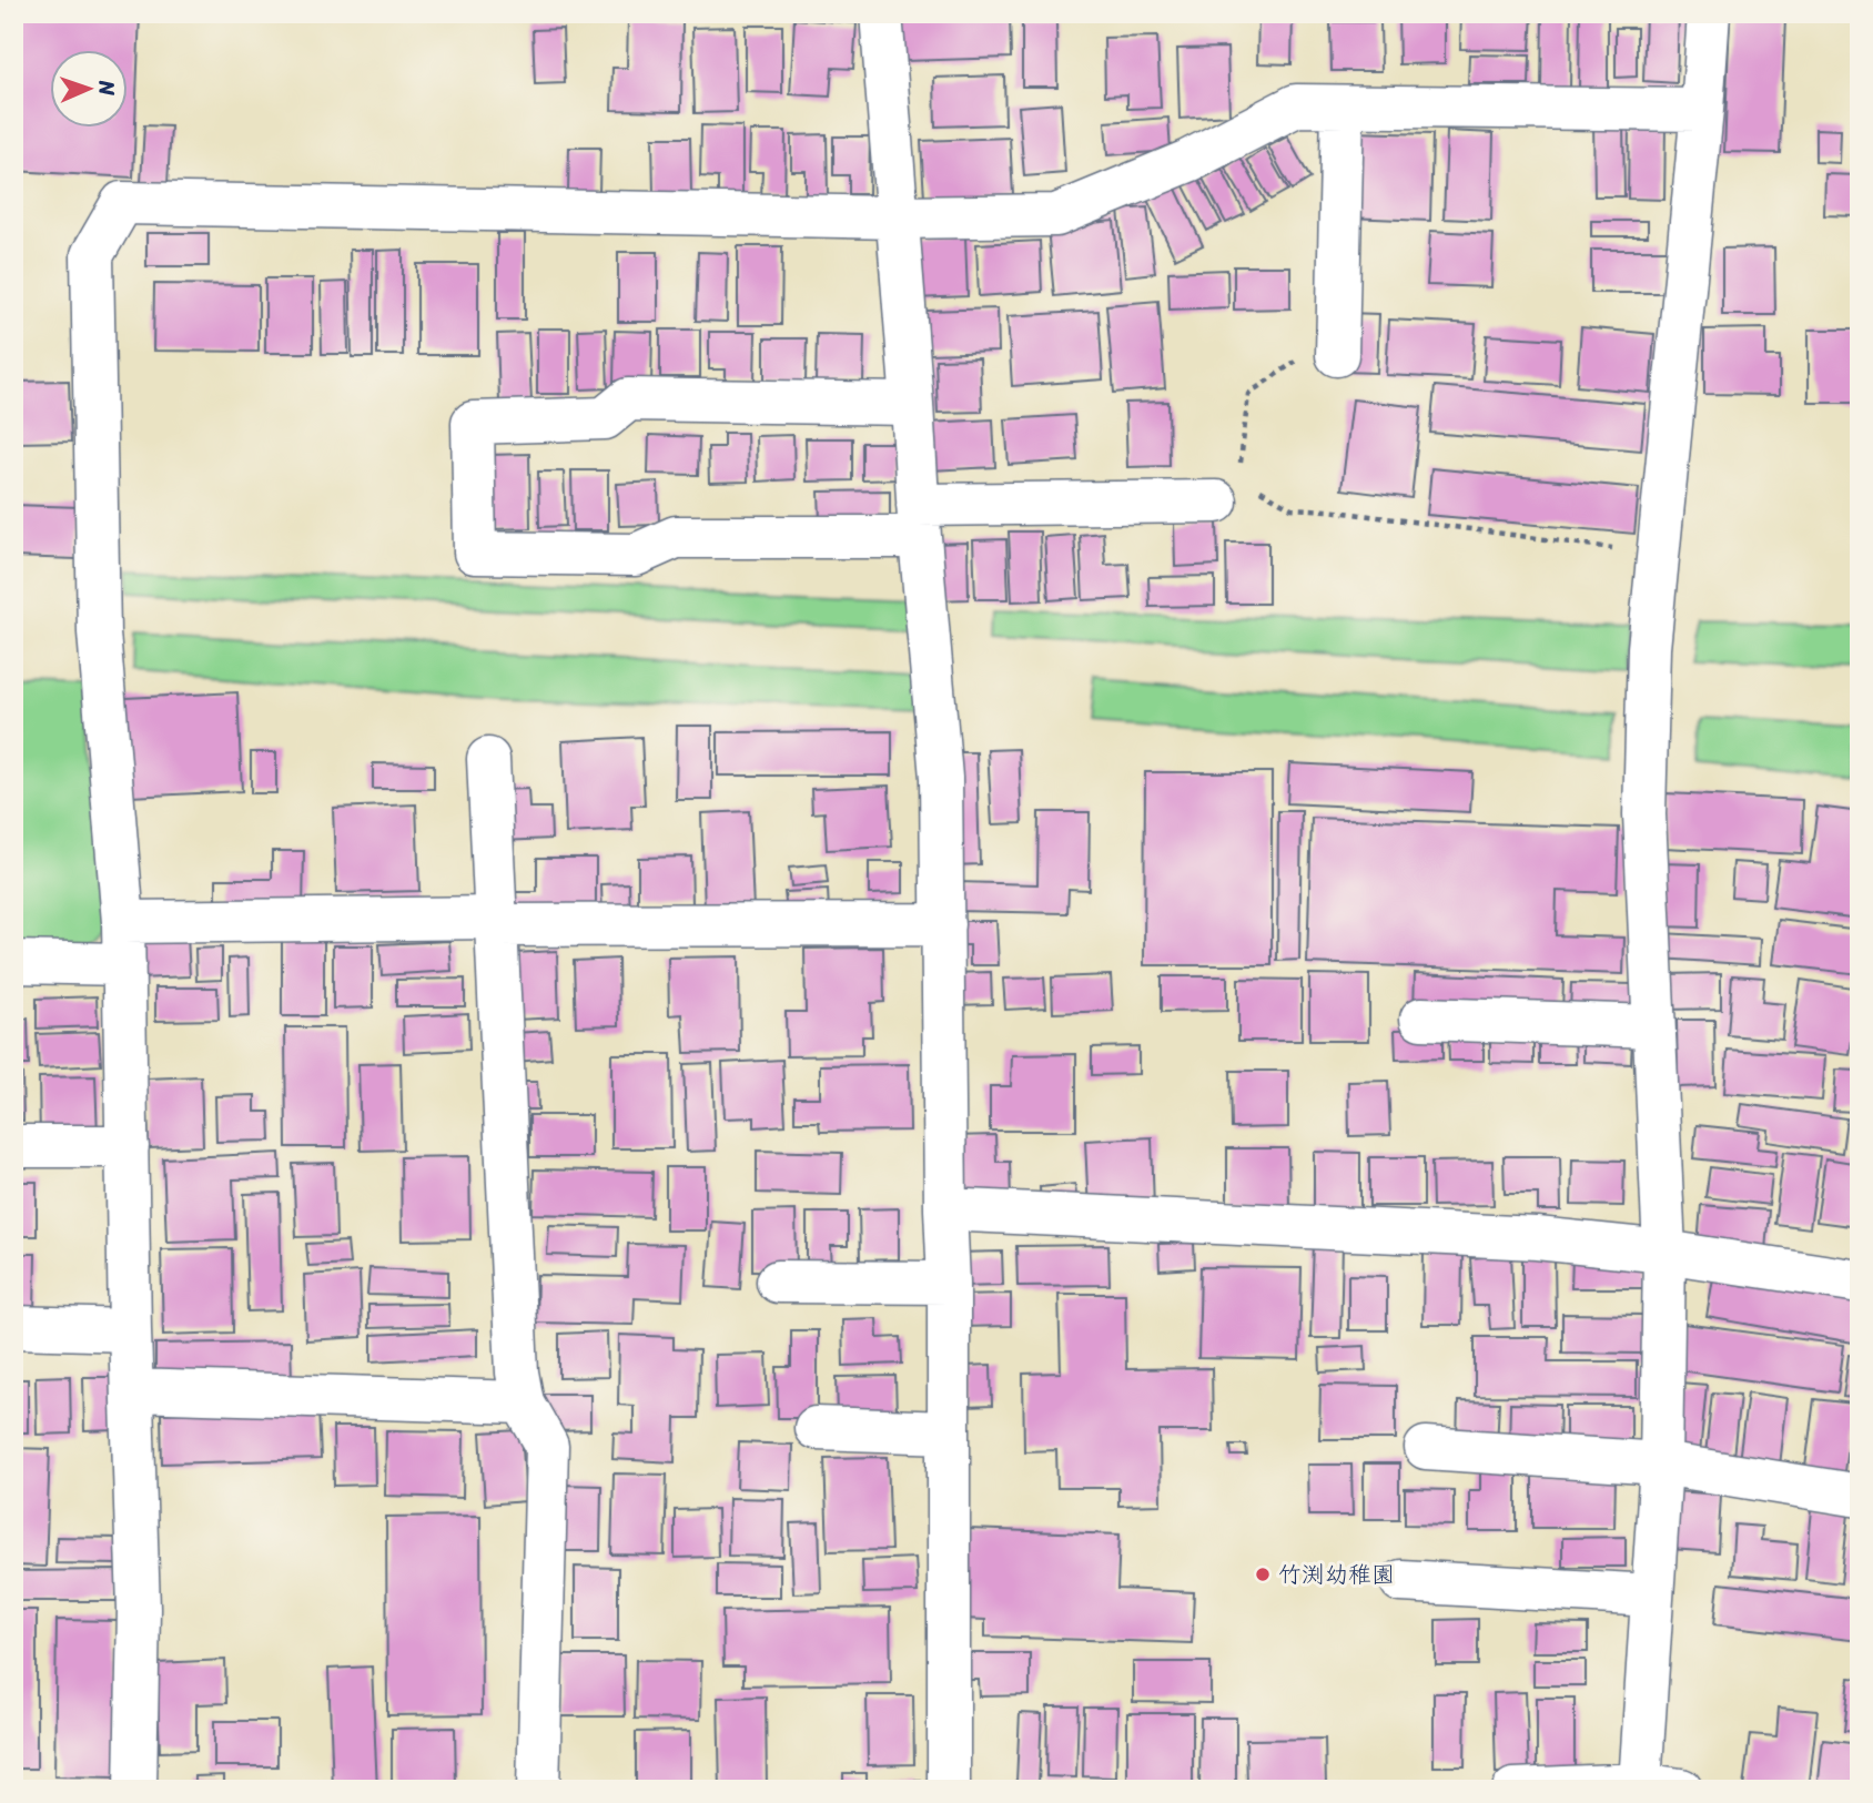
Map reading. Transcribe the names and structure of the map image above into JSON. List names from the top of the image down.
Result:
{
  "places": ["竹渕幼稚園"],
  "north": "right"
}
